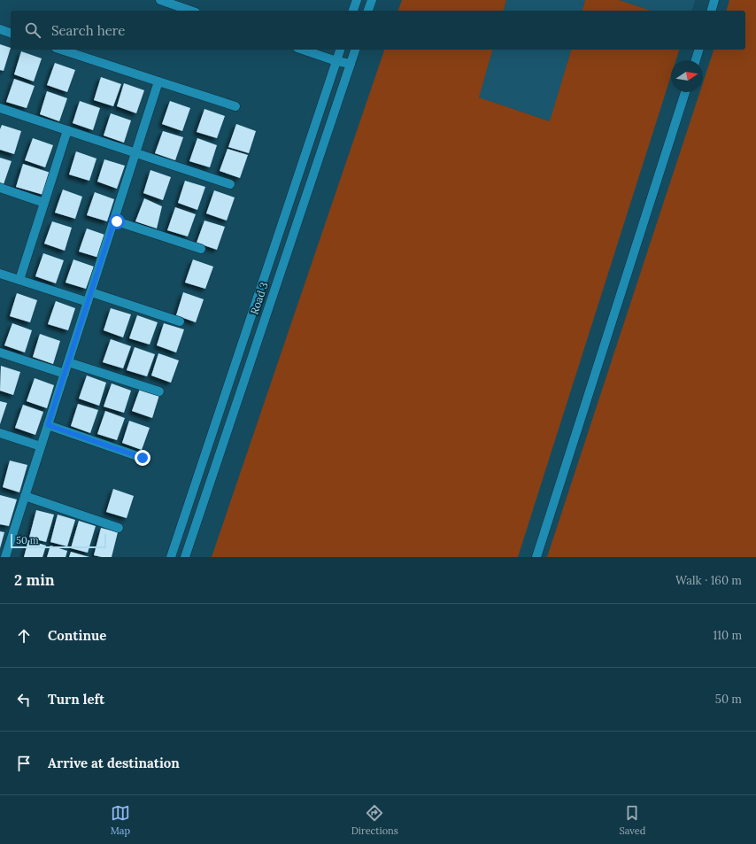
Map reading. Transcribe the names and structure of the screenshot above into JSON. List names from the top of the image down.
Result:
{
  "streets": {
    "street": ["Road 3"]
  },
  "scale_bar": "50 m",
  "north": "right",
  "page": {
    "search": "Search here",
    "scale": "50 m",
    "heading": ["2 min", "Walk · 160 m"],
    "list": [
      ["Continue", "110 m"],
      ["Turn left", "50 m"],
      "Arrive at destination"
    ],
    "nav": ["Map", "Directions", "Saved"]
  }
}
